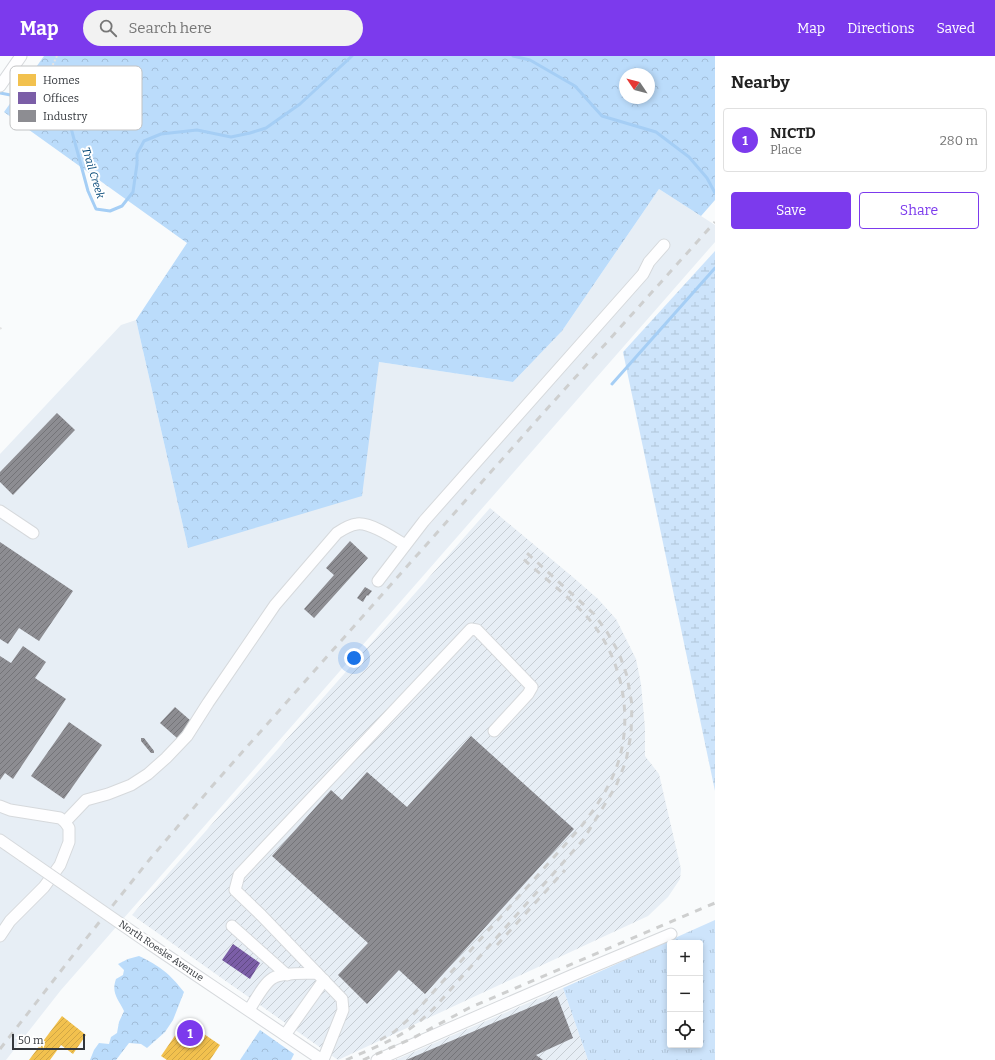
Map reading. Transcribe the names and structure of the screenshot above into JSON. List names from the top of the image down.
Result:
{
  "streets": {
    "street": ["North Roeske Avenue"]
  },
  "water": ["Trail Creek"],
  "legend": ["Homes", "Offices", "Industry"],
  "scale_bar": "50 m",
  "north": "top left",
  "page": {
    "header": "Map",
    "search": "Search here",
    "nav": ["Map", "Directions", "Saved"],
    "heading": "Nearby",
    "list": [
      {
        "mark": "1",
        "name": "NICTD",
        "note": "Place",
        "value": "280 m"
      }
    ],
    "buttons": ["Save", "Share"],
    "map_buttons": ["+", "−"],
    "pins": "1",
    "scale": "50 m"
  }
}
